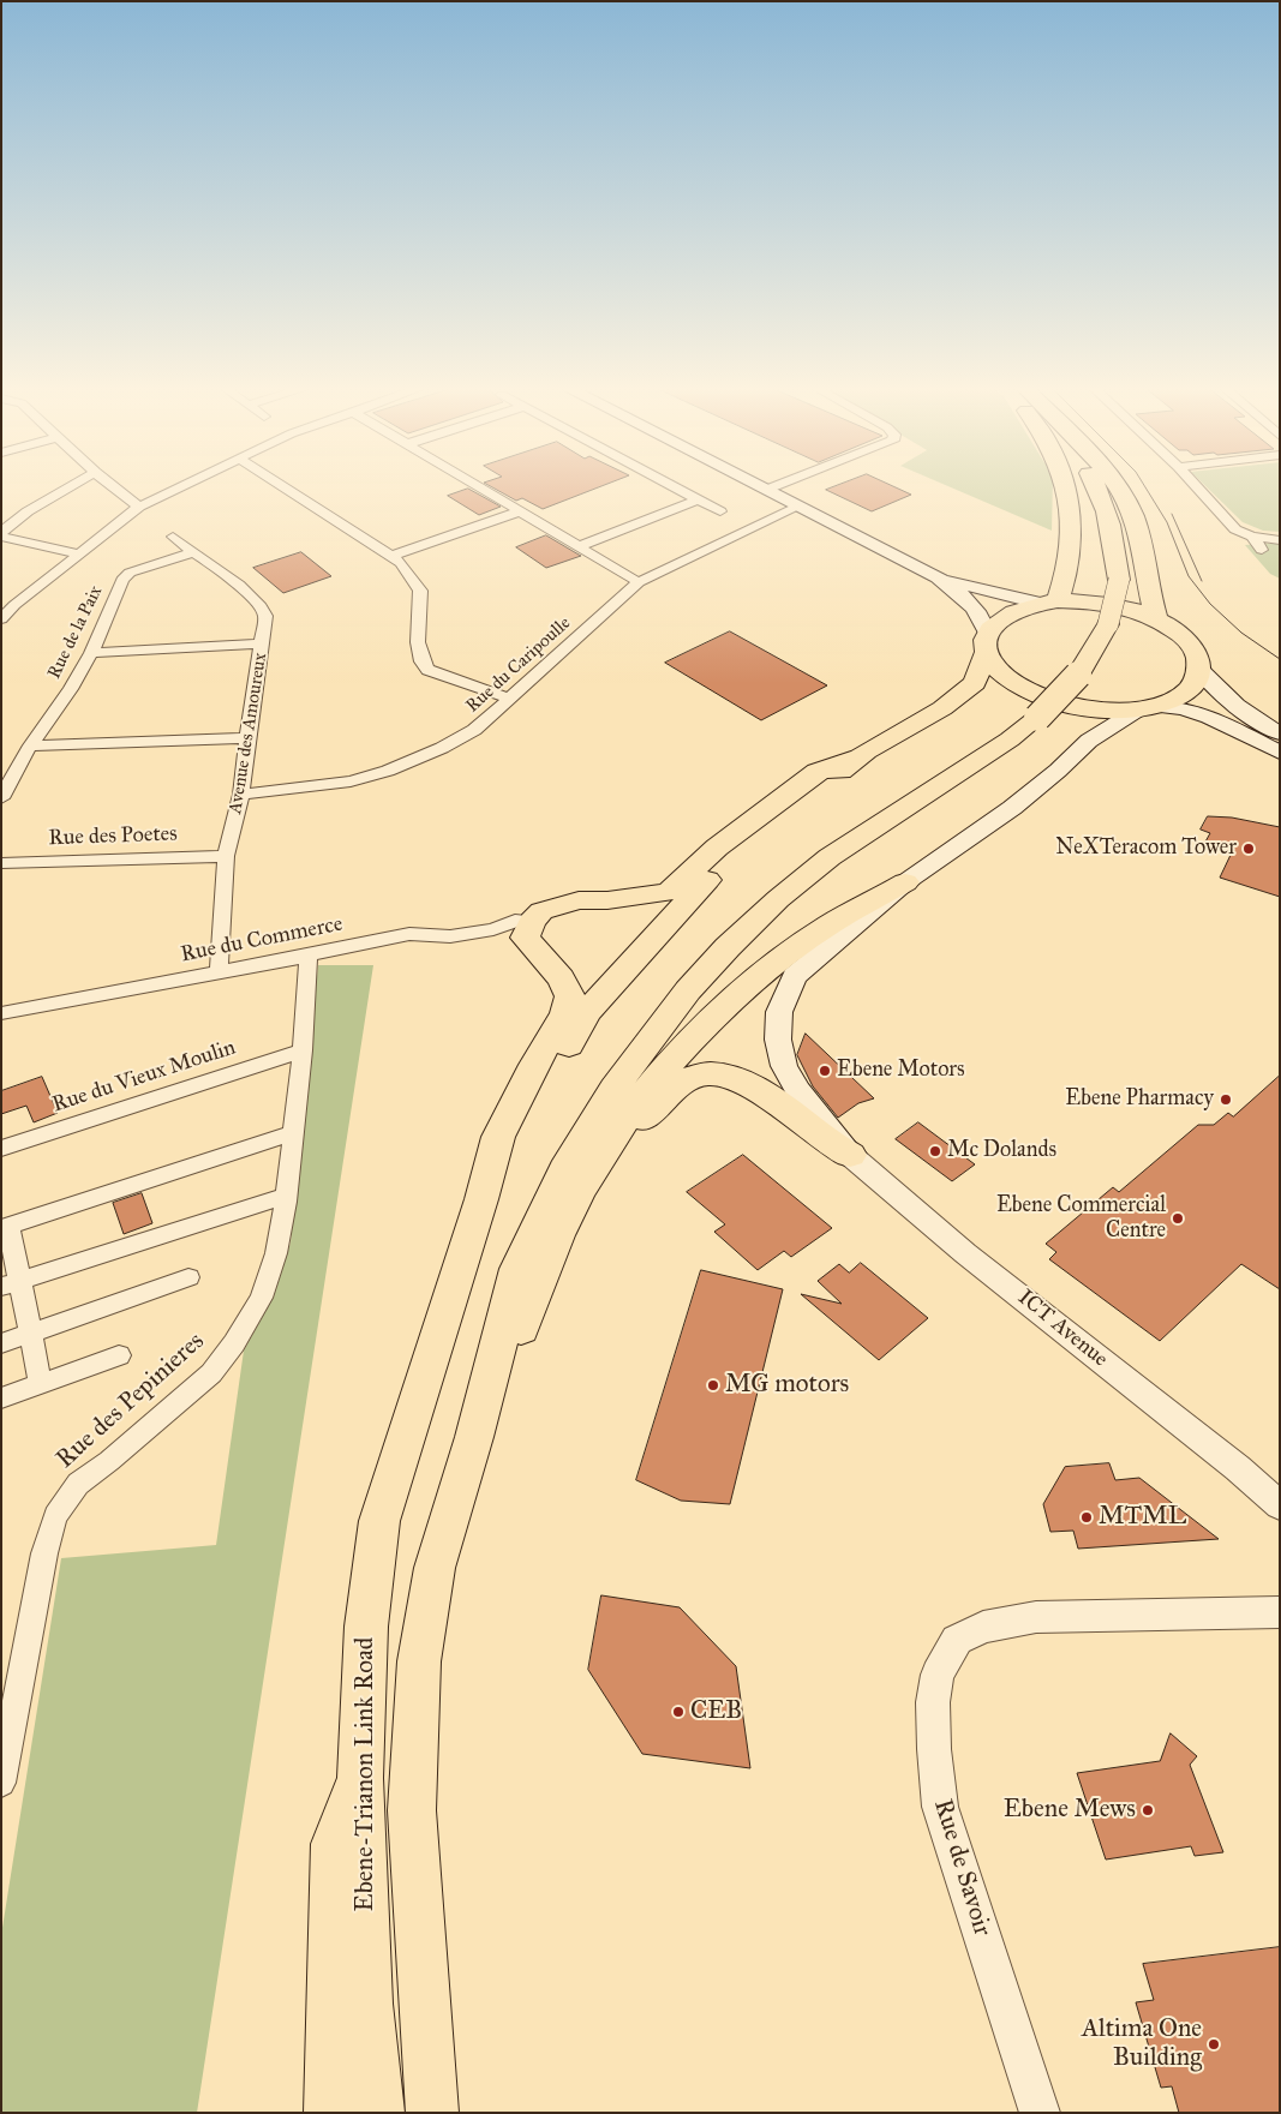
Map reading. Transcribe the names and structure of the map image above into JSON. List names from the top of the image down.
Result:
{
  "streets": {
    "main road": ["Ebene-Trianon Link Road"],
    "street": [
      "Rue de la Paix",
      "Rue du Caripoulle",
      "Avenue des Amoureux",
      "Rue des Poetes",
      "Rue du Commerce",
      "Rue du Vieux Moulin",
      "ICT Avenue",
      "Rue des Pepinieres",
      "Rue de Savoir"
    ]
  },
  "crossings": [
    ["Rue de la Paix", "Avenue des Amoureux"],
    ["Rue du Caripoulle", "Avenue des Amoureux"],
    ["Avenue des Amoureux", "Rue des Poetes"],
    ["Avenue des Amoureux", "Rue du Commerce"],
    ["Rue du Commerce", "Rue des Pepinieres"],
    ["Rue du Vieux Moulin", "Rue des Pepinieres"]
  ],
  "places": [
    "NeXTeracom Tower",
    "Ebene Motors",
    "Ebene Pharmacy",
    "Mc Dolands",
    "Ebene Commercial Centre",
    "MG motors",
    "MTML",
    "CEB",
    "Ebene Mews",
    "Altima One Building"
  ]
}
